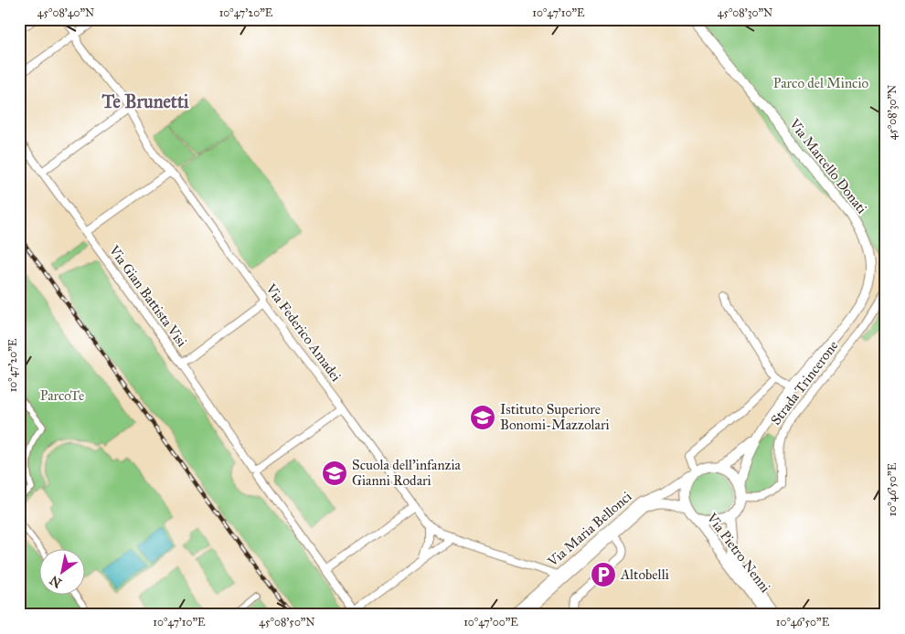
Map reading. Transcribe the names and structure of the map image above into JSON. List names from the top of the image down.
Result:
{
  "streets": {
    "street": [
      "Via Marcello Donati",
      "Via Gian Battista Visi",
      "Via Federico Amadei",
      "Strada Trincerone",
      "Via Maria Bellonci",
      "Via Pietro Nenni"
    ]
  },
  "crossings": [
    ["Via Marcello Donati", "Strada Trincerone"],
    ["Via Marcello Donati", "Via Maria Bellonci"],
    ["Via Marcello Donati", "Via Pietro Nenni"],
    ["Via Federico Amadei", "Via Maria Bellonci"],
    ["Strada Trincerone", "Via Maria Bellonci"],
    ["Strada Trincerone", "Via Pietro Nenni"],
    ["Via Maria Bellonci", "Via Pietro Nenni"]
  ],
  "districts": ["Te Brunetti"],
  "parks": ["Parco del Mincio", "ParcoTe"],
  "places": {
    "school or university": ["Istituto Superiore Bonomi-Mazzolari", "Scuola dell'infanzia Gianni Rodari"],
    "parking": ["Altobelli"]
  },
  "north": "bottom left",
  "coordinates": [
    "45°08'40\"N",
    "10°47'20\"E",
    "10°47'10\"E",
    "45°08'30\"N",
    "10°46'50\"E",
    "45°08'50\"N",
    "10°47'00\"E"
  ]
}
